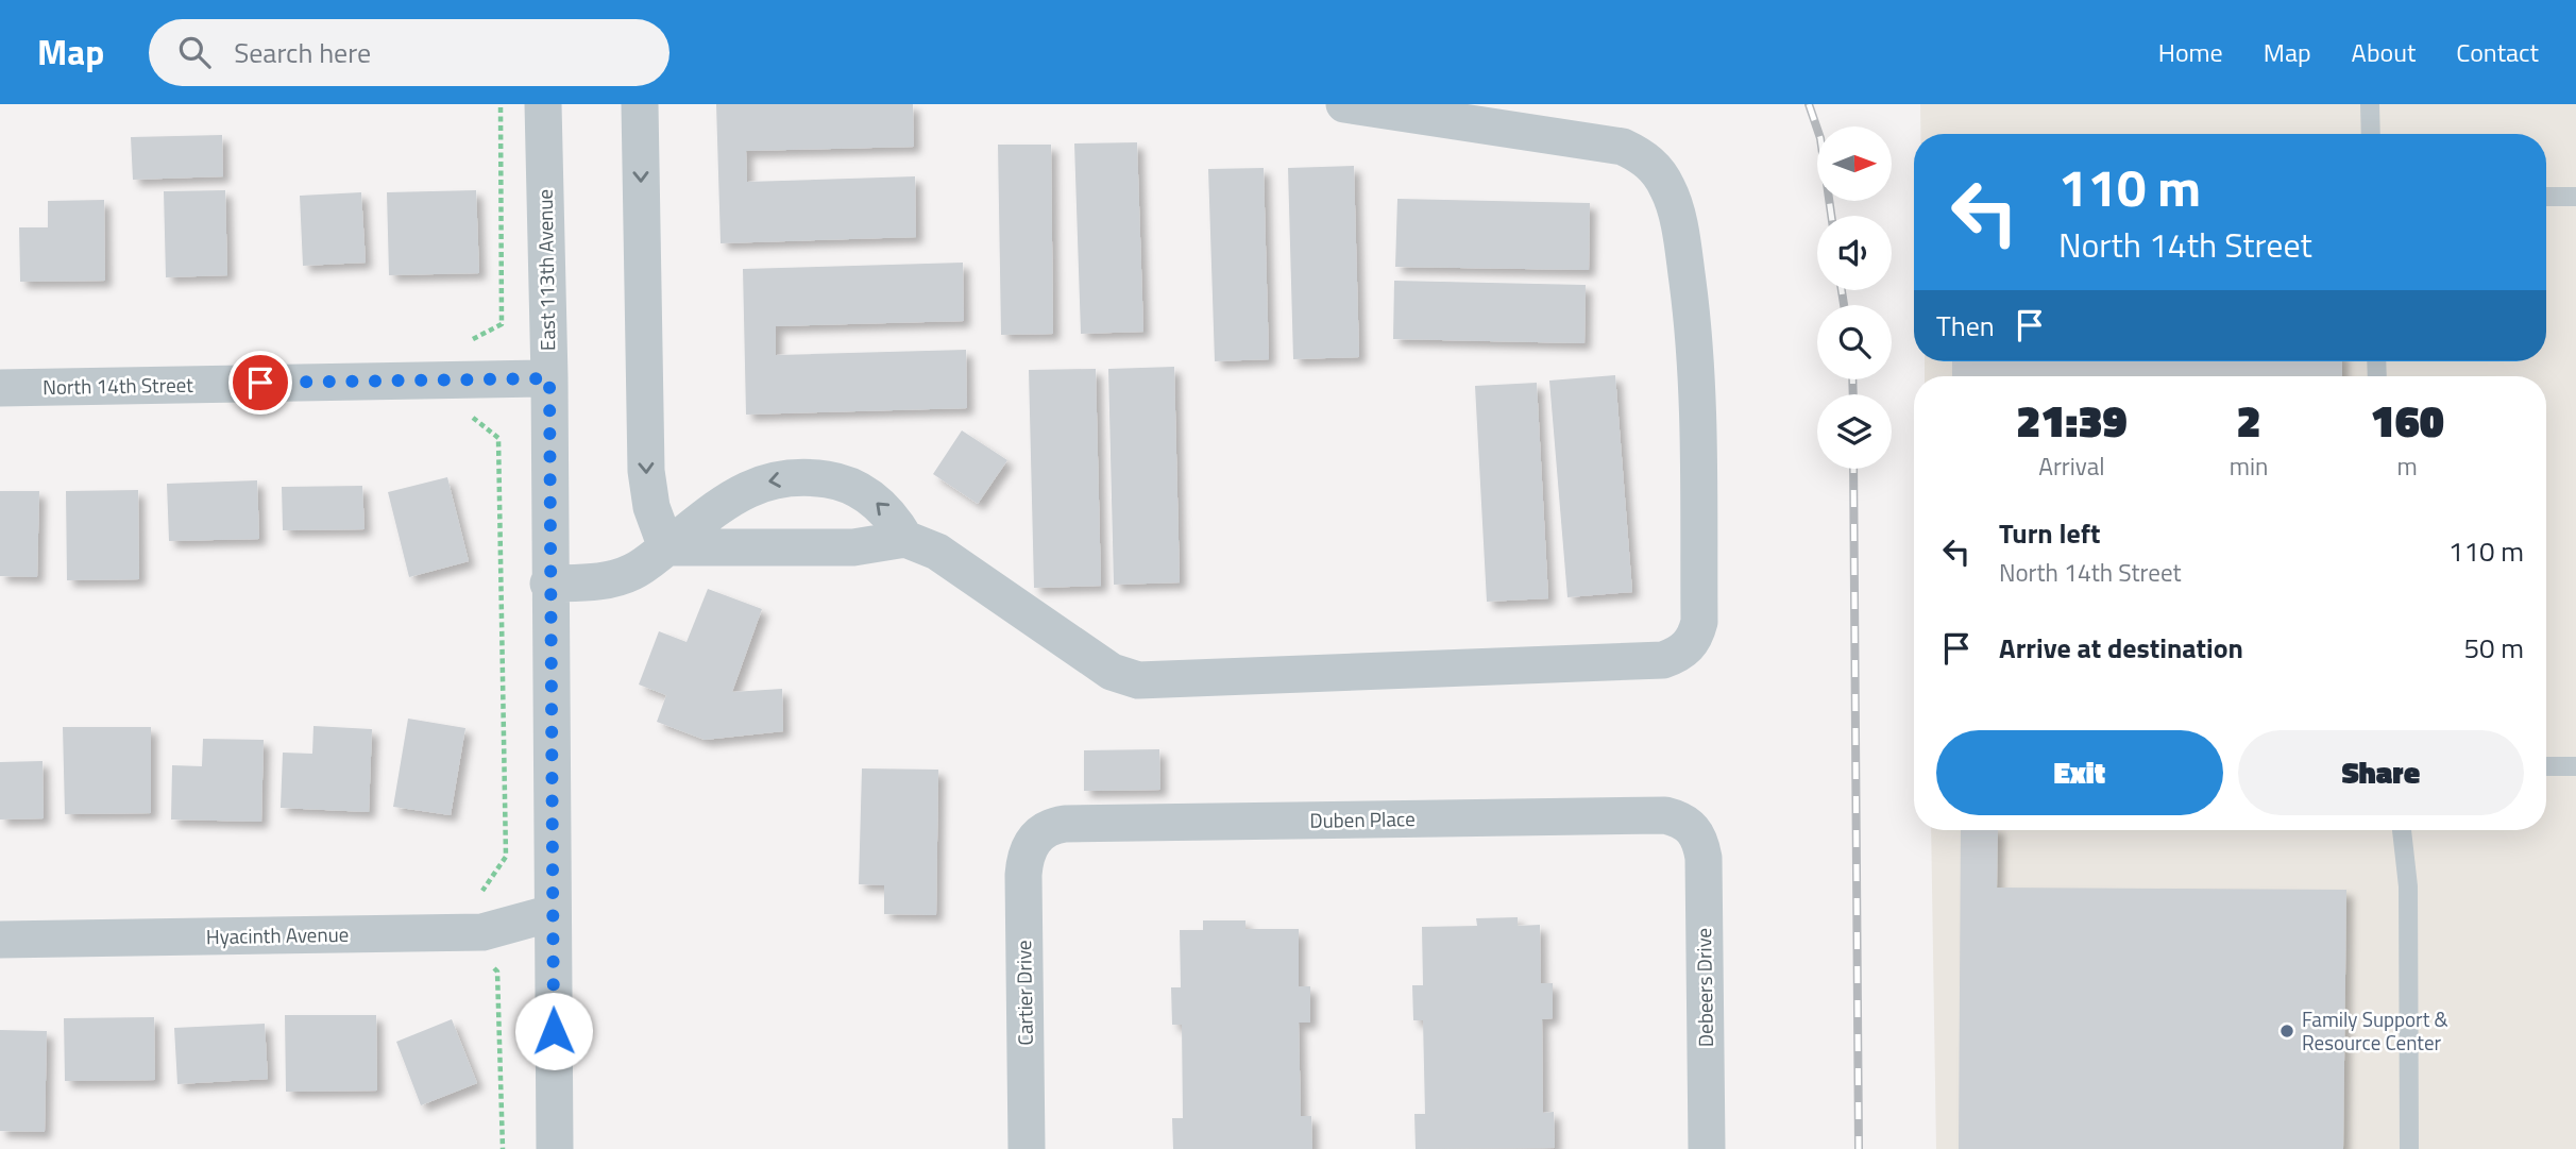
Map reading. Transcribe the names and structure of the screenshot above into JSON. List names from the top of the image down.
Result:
{
  "streets": {
    "street": [
      "East 113th Avenue",
      "North 14th Street",
      "Duben Place",
      "Hyacinth Avenue",
      "Debeers Drive",
      "Cartier Drive"
    ]
  },
  "crossings": [
    ["East 113th Avenue", "North 14th Street"],
    ["East 113th Avenue", "Hyacinth Avenue"],
    ["Duben Place", "Debeers Drive"],
    ["Duben Place", "Cartier Drive"]
  ],
  "places": ["Family Support & Resource Center"],
  "north": "right",
  "page": {
    "header": "Map",
    "search": "Search here",
    "nav": [
      "Home",
      "Map",
      "About",
      "Contact"
    ],
    "turn": ["110 m", "North 14th Street"],
    "then": "Then",
    "eta": [
      "21:39",
      "Arrival",
      "2",
      "min",
      "160",
      "m"
    ],
    "list": [
      {
        "name": "Turn left",
        "note": "North 14th Street",
        "value": "110 m"
      },
      {
        "name": "Arrive at destination",
        "value": "50 m"
      }
    ],
    "buttons": ["Exit", "Share"]
  }
}
